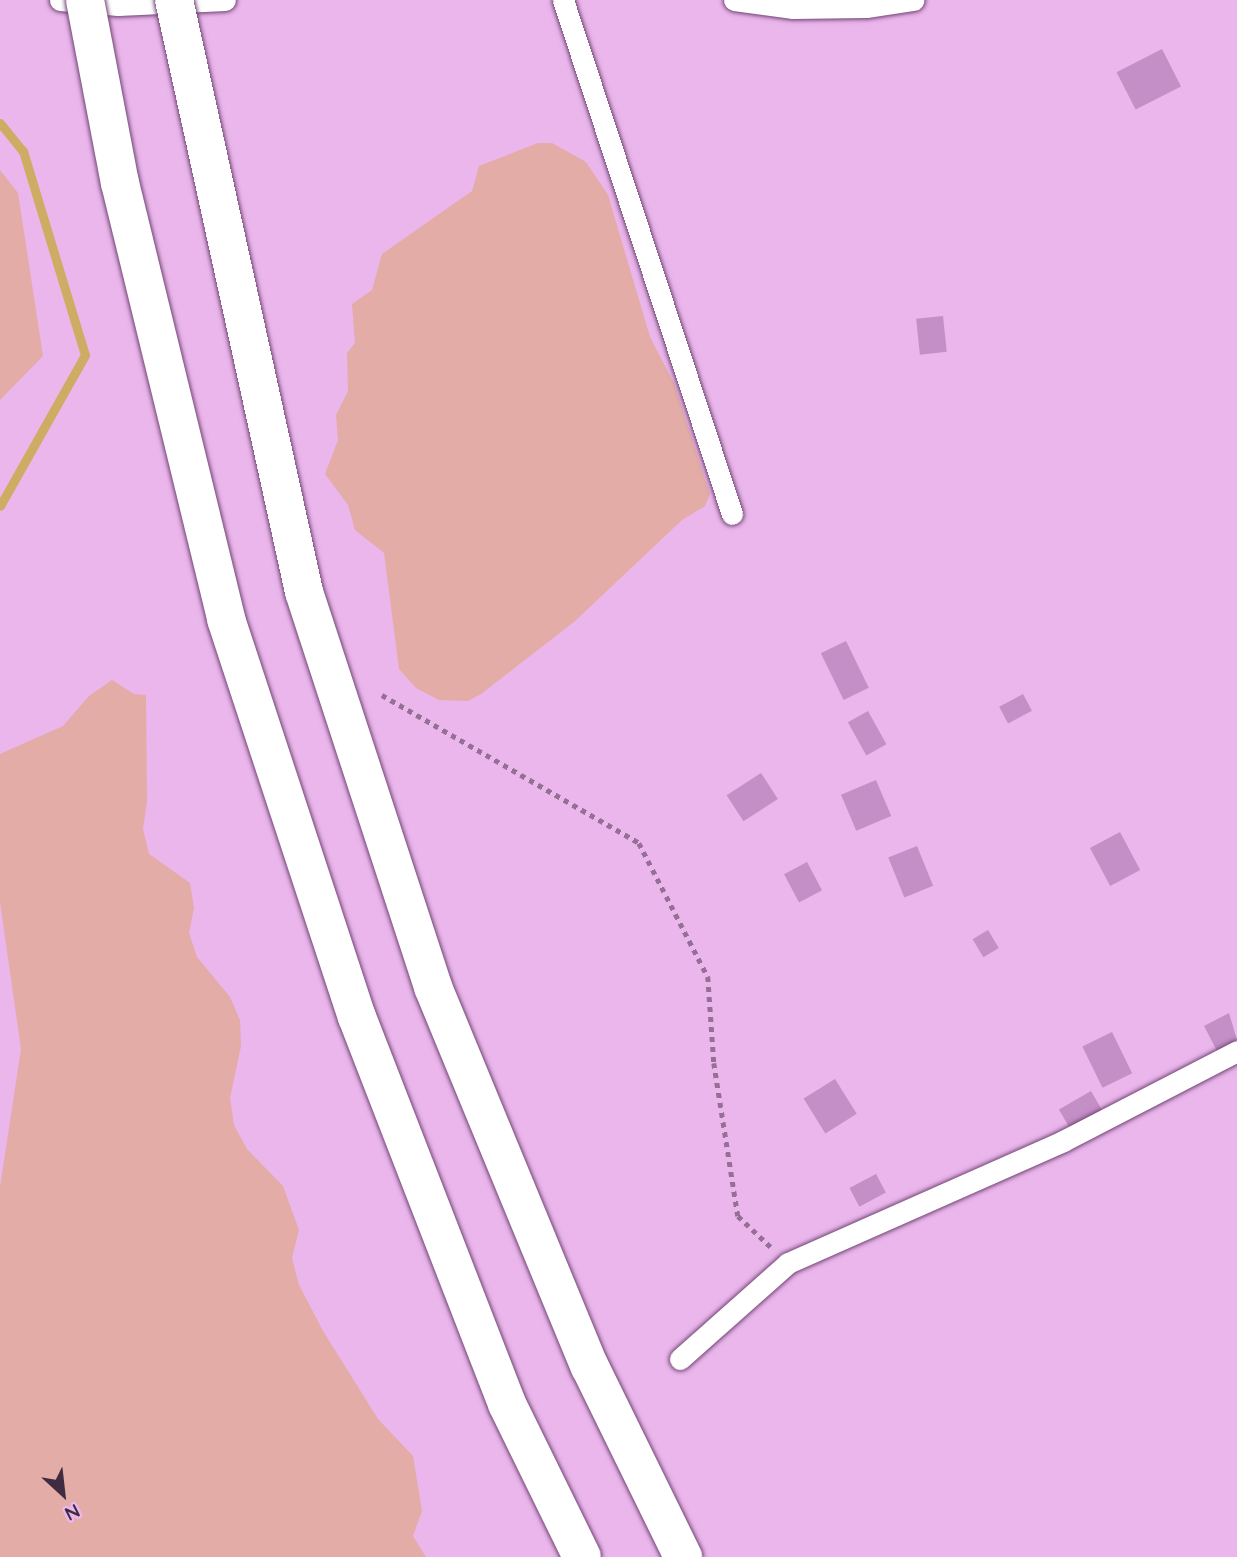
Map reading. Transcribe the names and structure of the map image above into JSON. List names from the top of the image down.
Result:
{
  "north": "bottom right"
}
